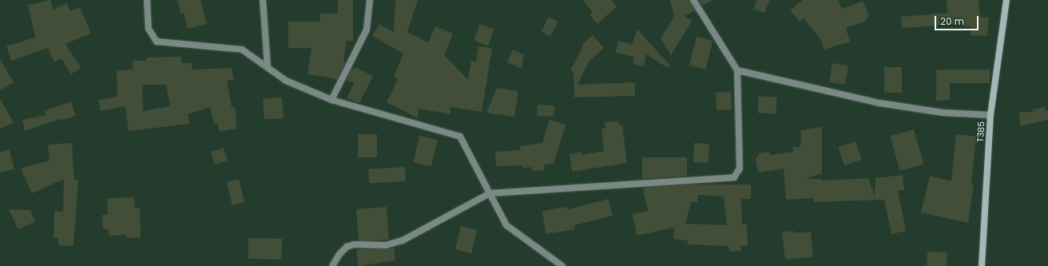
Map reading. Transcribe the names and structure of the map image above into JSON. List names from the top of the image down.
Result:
{
  "streets": {
    "street": ["T385"]
  },
  "scale_bar": "20 m"
}
